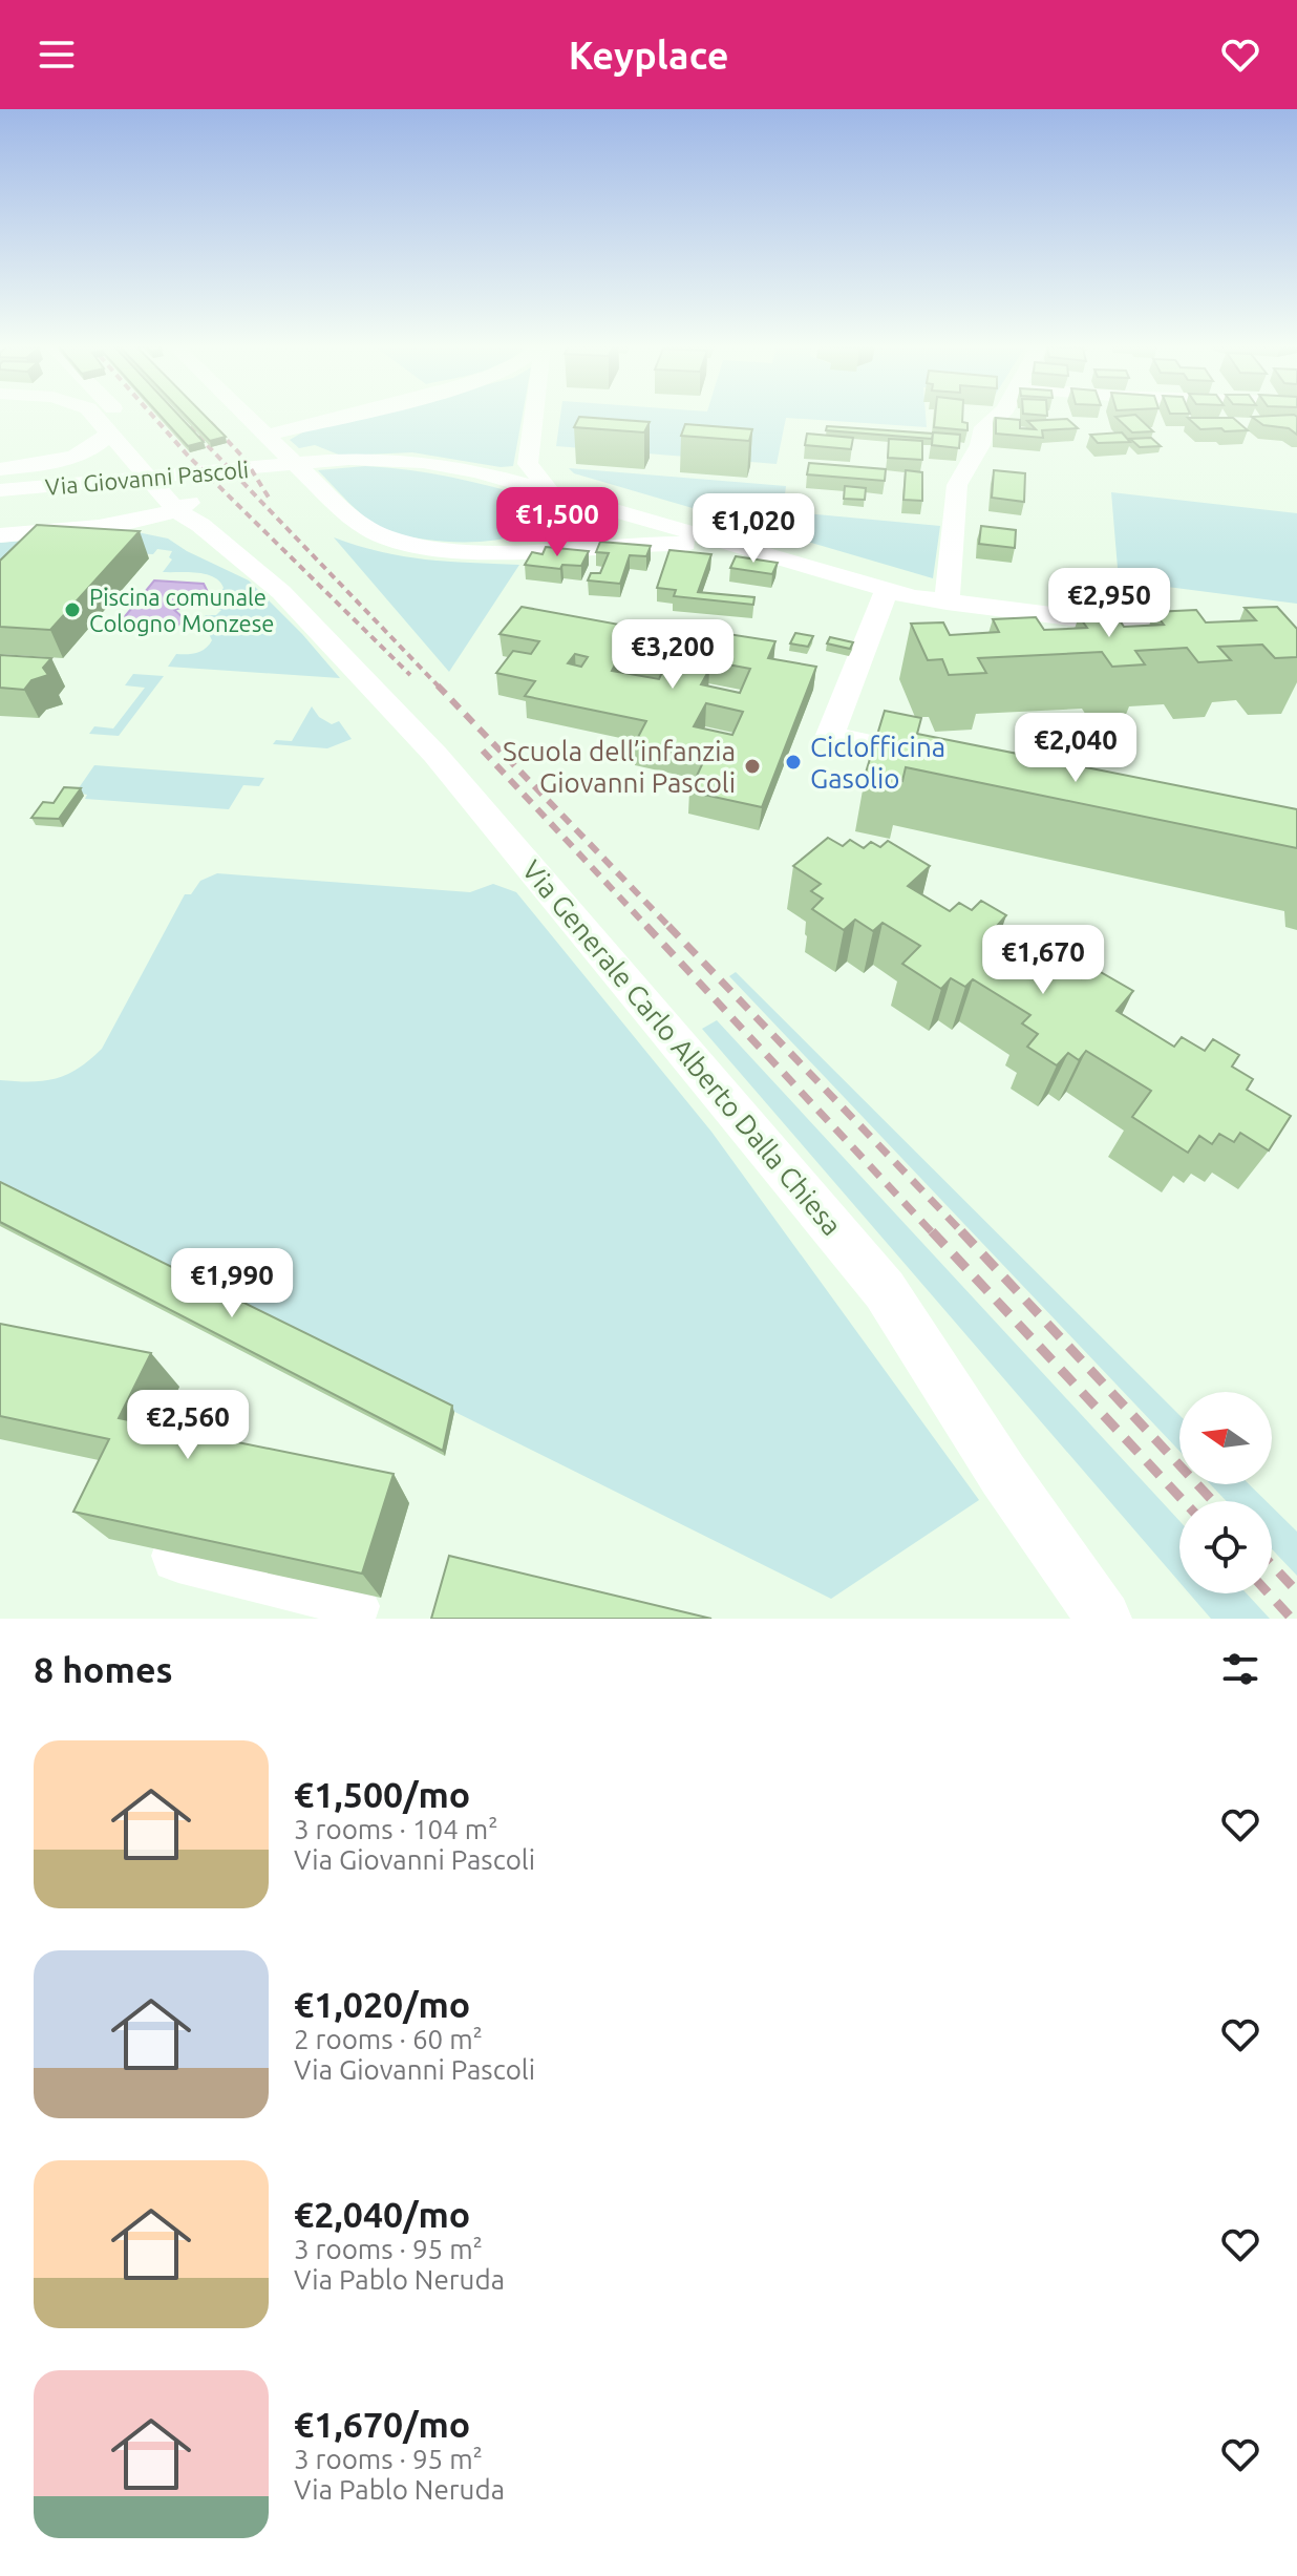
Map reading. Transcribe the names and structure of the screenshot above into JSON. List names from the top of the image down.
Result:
{
  "streets": {
    "street": ["Via Giovanni Pascoli", "Via Generale Carlo Alberto Dalla Chiesa"]
  },
  "crossings": [
    ["Via Giovanni Pascoli", "Via Generale Carlo Alberto Dalla Chiesa"]
  ],
  "places": ["Piscina comunale Cologno Monzese", "Ciclofficina Gasolio", "Scuola dell’infanzia Giovanni Pascoli"],
  "north": "left",
  "page": {
    "header": "Keyplace",
    "price": [
      "€1,500",
      "€1,020",
      "€2,950",
      "€3,200",
      "€2,040",
      "€1,670",
      "€1,990",
      "€2,560"
    ],
    "heading": "8 homes",
    "list": [
      {
        "name": "€1,500/mo",
        "note": "3 rooms · 104 m² · Via Giovanni Pascoli"
      },
      {
        "name": "€1,020/mo",
        "note": "2 rooms · 60 m² · Via Giovanni Pascoli"
      },
      {
        "name": "€2,040/mo",
        "note": "3 rooms · 95 m² · Via Pablo Neruda"
      },
      {
        "name": "€1,670/mo",
        "note": "3 rooms · 95 m² · Via Pablo Neruda"
      }
    ]
  }
}
